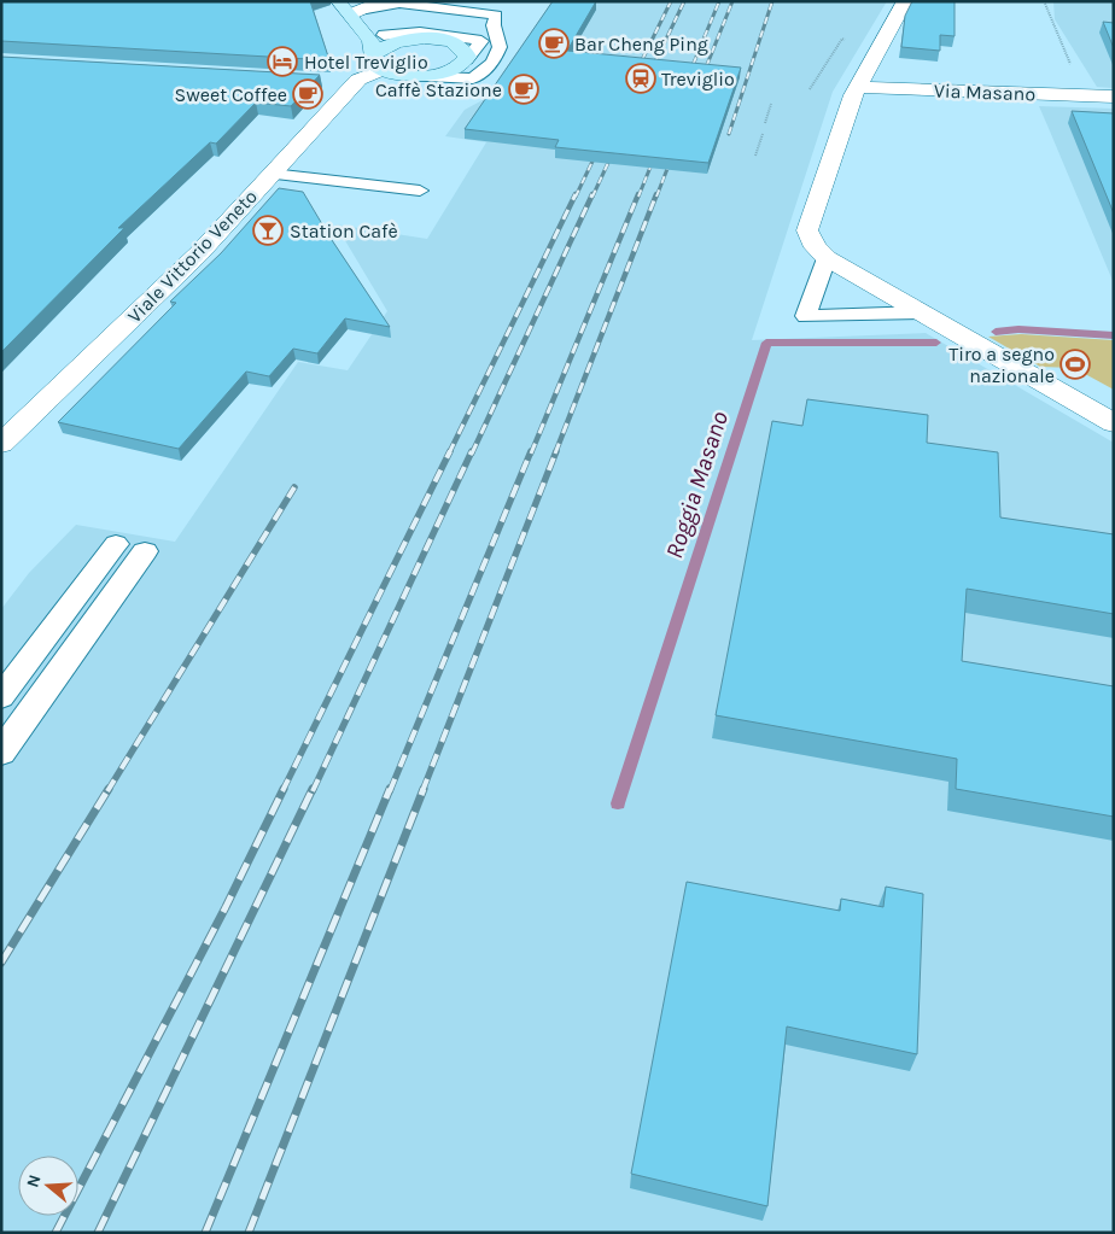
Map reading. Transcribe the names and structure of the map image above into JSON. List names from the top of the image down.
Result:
{
  "streets": {
    "street": ["Via Masano", "Viale Vittorio Veneto"]
  },
  "water": ["Roggia Masano"],
  "places": {
    "cafe": ["Bar Cheng Ping", "Caffè Stazione", "Sweet Coffee"],
    "hotel": ["Hotel Treviglio"],
    "station": ["Treviglio"],
    "bar": ["Station Cafè"],
    "sports": ["Tiro a segno nazionale"]
  },
  "north": "left"
}
